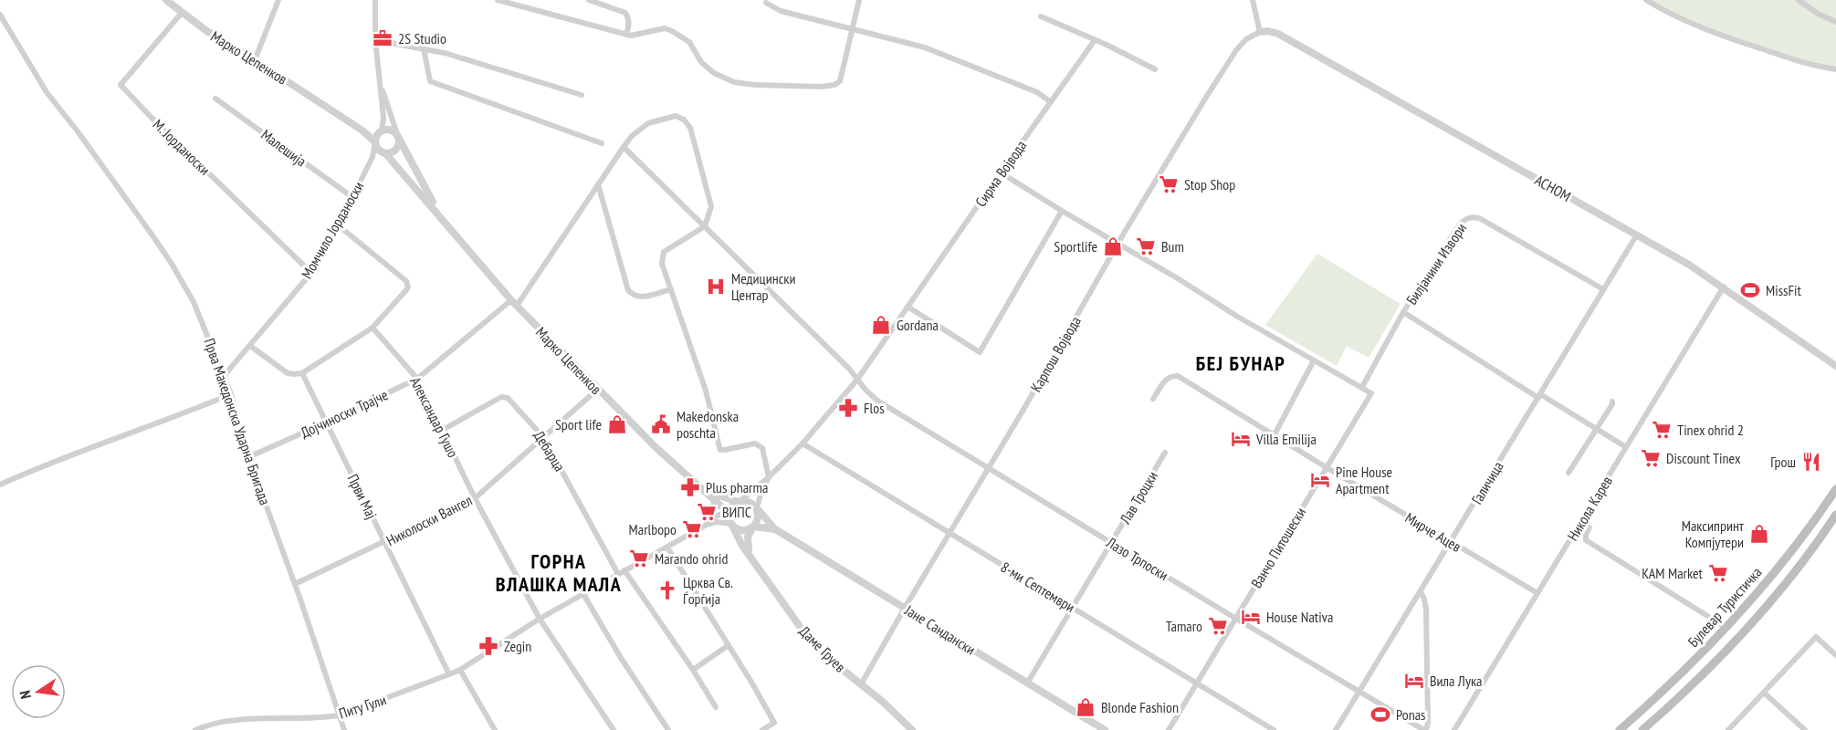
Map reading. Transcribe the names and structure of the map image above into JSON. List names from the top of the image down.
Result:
{
  "streets": {
    "main road": ["Булевар Туристичка"],
    "street": [
      "Марко Цепенков",
      "М. Јорданоски",
      "Малешија",
      "Сирма Војвода",
      "АСНОМ",
      "Момчило Јорданоски",
      "Билјанини Извори",
      "Карпош Војвода",
      "Дојчиноски Трајче",
      "Александар Гушо",
      "Прва Македонска Ударна Бригада",
      "Дебарца",
      "Галичица",
      "Први Мај",
      "Лав Троцки",
      "Никола Карев",
      "Николоски Вангел",
      "Мирче Ацев",
      "Ванчо Питошески",
      "Лазо Трпоски",
      "8-ми Септември",
      "Јане Сандански",
      "Даме Груев",
      "Питу Гули"
    ]
  },
  "crossings": [
    ["Марко Цепенков", "М. Јорданоски"],
    ["Марко Цепенков", "Дојчиноски Трајче"],
    ["Марко Цепенков", "Николоски Вангел"],
    ["М. Јорданоски", "Момчило Јорданоски"],
    ["Малешија", "Момчило Јорданоски"],
    ["Сирма Војвода", "Лазо Трпоски"],
    ["Сирма Војвода", "8-ми Септември"],
    ["Сирма Војвода", "Јане Сандански"],
    ["Сирма Војвода", "Даме Груев"],
    ["АСНОМ", "Карпош Војвода"],
    ["АСНОМ", "Галичица"],
    ["АСНОМ", "Никола Карев"],
    ["Момчило Јорданоски", "Прва Македонска Ударна Бригада"],
    ["Билјанини Извори", "Галичица"],
    ["Билјанини Извори", "Ванчо Питошески"],
    ["Карпош Војвода", "Лазо Трпоски"],
    ["Карпош Војвода", "8-ми Септември"],
    ["Карпош Војвода", "Јане Сандански"],
    ["Карпош Војвода", "Даме Груев"],
    ["Дојчиноски Трајче", "Александар Гушо"],
    ["Дојчиноски Трајче", "Прва Македонска Ударна Бригада"],
    ["Дојчиноски Трајче", "Први Мај"],
    ["Дојчиноски Трајче", "Лазо Трпоски"],
    ["Александар Гушо", "Дебарца"],
    ["Александар Гушо", "Николоски Вангел"],
    ["Александар Гушо", "Питу Гули"],
    ["Прва Македонска Ударна Бригада", "Николоски Вангел"],
    ["Прва Македонска Ударна Бригада", "Питу Гули"],
    ["Дебарца", "Николоски Вангел"],
    ["Дебарца", "Питу Гули"],
    ["Галичица", "Мирче Ацев"],
    ["Галичица", "Лазо Трпоски"],
    ["Први Мај", "Николоски Вангел"],
    ["Први Мај", "Питу Гули"],
    ["Лав Троцки", "Лазо Трпоски"],
    ["Лав Троцки", "8-ми Септември"],
    ["Лав Троцки", "Јане Сандански"],
    ["Никола Карев", "Мирче Ацев"],
    ["Мирче Ацев", "Ванчо Питошески"],
    ["Ванчо Питошески", "Лазо Трпоски"],
    ["Ванчо Питошески", "8-ми Септември"],
    ["Јане Сандански", "Даме Груев"]
  ],
  "districts": ["БЕЈ БУНАР", "ГОРНА ВЛАШКА МАЛА"],
  "places": {
    "office": ["2S Studio"],
    "supermarket": [
      "Stop Shop",
      "Bum",
      "Tinex ohrid 2",
      "Discount Tinex",
      "ВИПС",
      "Marlbopo",
      "Marando ohrid",
      "KAM Market",
      "Tamaro"
    ],
    "shop": [
      "Sportlife",
      "Gordana",
      "Sport life",
      "Максипринт Компјутери",
      "Blonde Fashion"
    ],
    "hospital": ["Медицински Центар"],
    "sports": ["MissFit", "Ponas"],
    "pharmacy": ["Flos", "Plus pharma", "Zegin"],
    "public building": ["Makedonska poschta"],
    "hotel": [
      "Villa Emilija",
      "Pine House Apartment",
      "House Nativa",
      "Вила Лука"
    ],
    "restaurant": ["Грош"],
    "church": ["Црква Св. Ѓoрѓијa"]
  },
  "north": "left"
}
